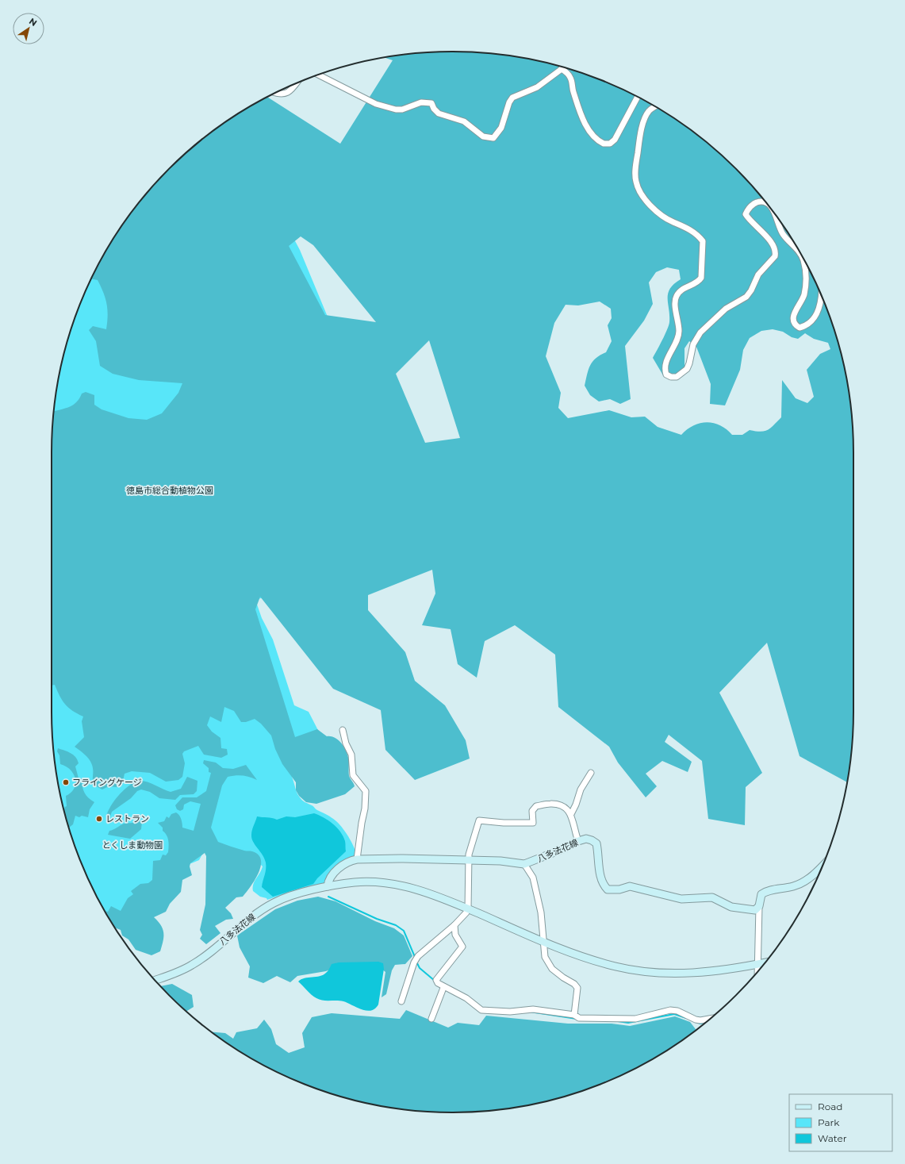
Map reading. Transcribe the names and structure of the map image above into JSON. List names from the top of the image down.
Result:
{
  "streets": {
    "main road": ["八多法花線"]
  },
  "parks": ["徳島市総合動植物公園", "とくしま動物園"],
  "places": ["フライングケージ", "レストラン"],
  "legend": ["Road", "Park", "Water"],
  "north": "top right"
}
